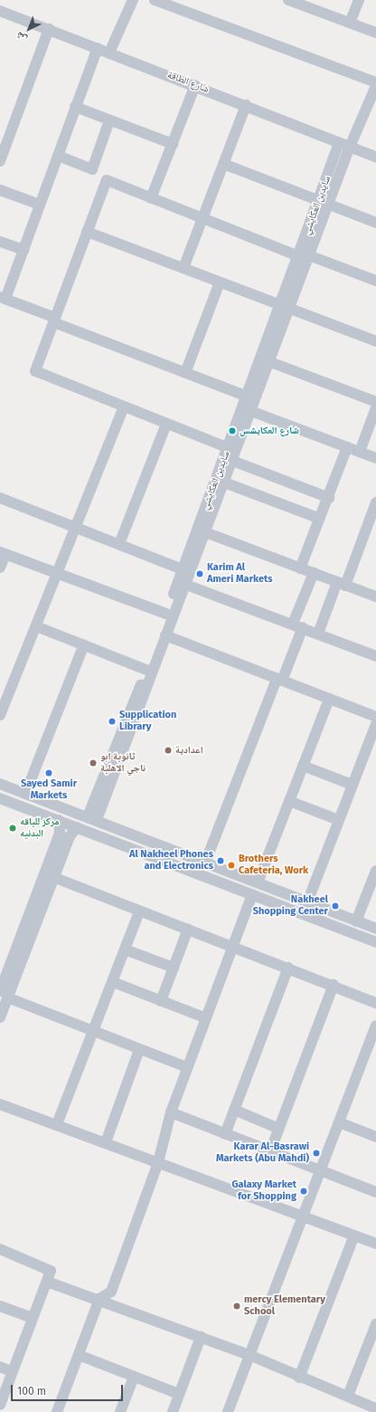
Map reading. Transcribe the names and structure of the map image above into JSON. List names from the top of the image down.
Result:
{
  "streets": {
    "street": ["شارع الطاقة", "سايدين العكايشي"]
  },
  "crossings": [
    ["شارع الطاقة", "سايدين العكايشي"]
  ],
  "places": [
    "شارع العكايشس",
    "Karim Al Ameri Markets",
    "Supplication Library",
    "اعدادية",
    "ثانوية ابو ناجي الاهلية",
    "Sayed Samir Markets",
    "مركز للياقه البدنيه",
    "Al Nakheel Phones and Electronics",
    "Brothers Cafeteria, Work",
    "Nakheel Shopping Center",
    "Karar Al-Basrawi Markets (Abu Mahdi)",
    "Galaxy Market for Shopping",
    "mercy Elementary School"
  ],
  "scale_bar": "100 m",
  "north": "bottom left"
}
